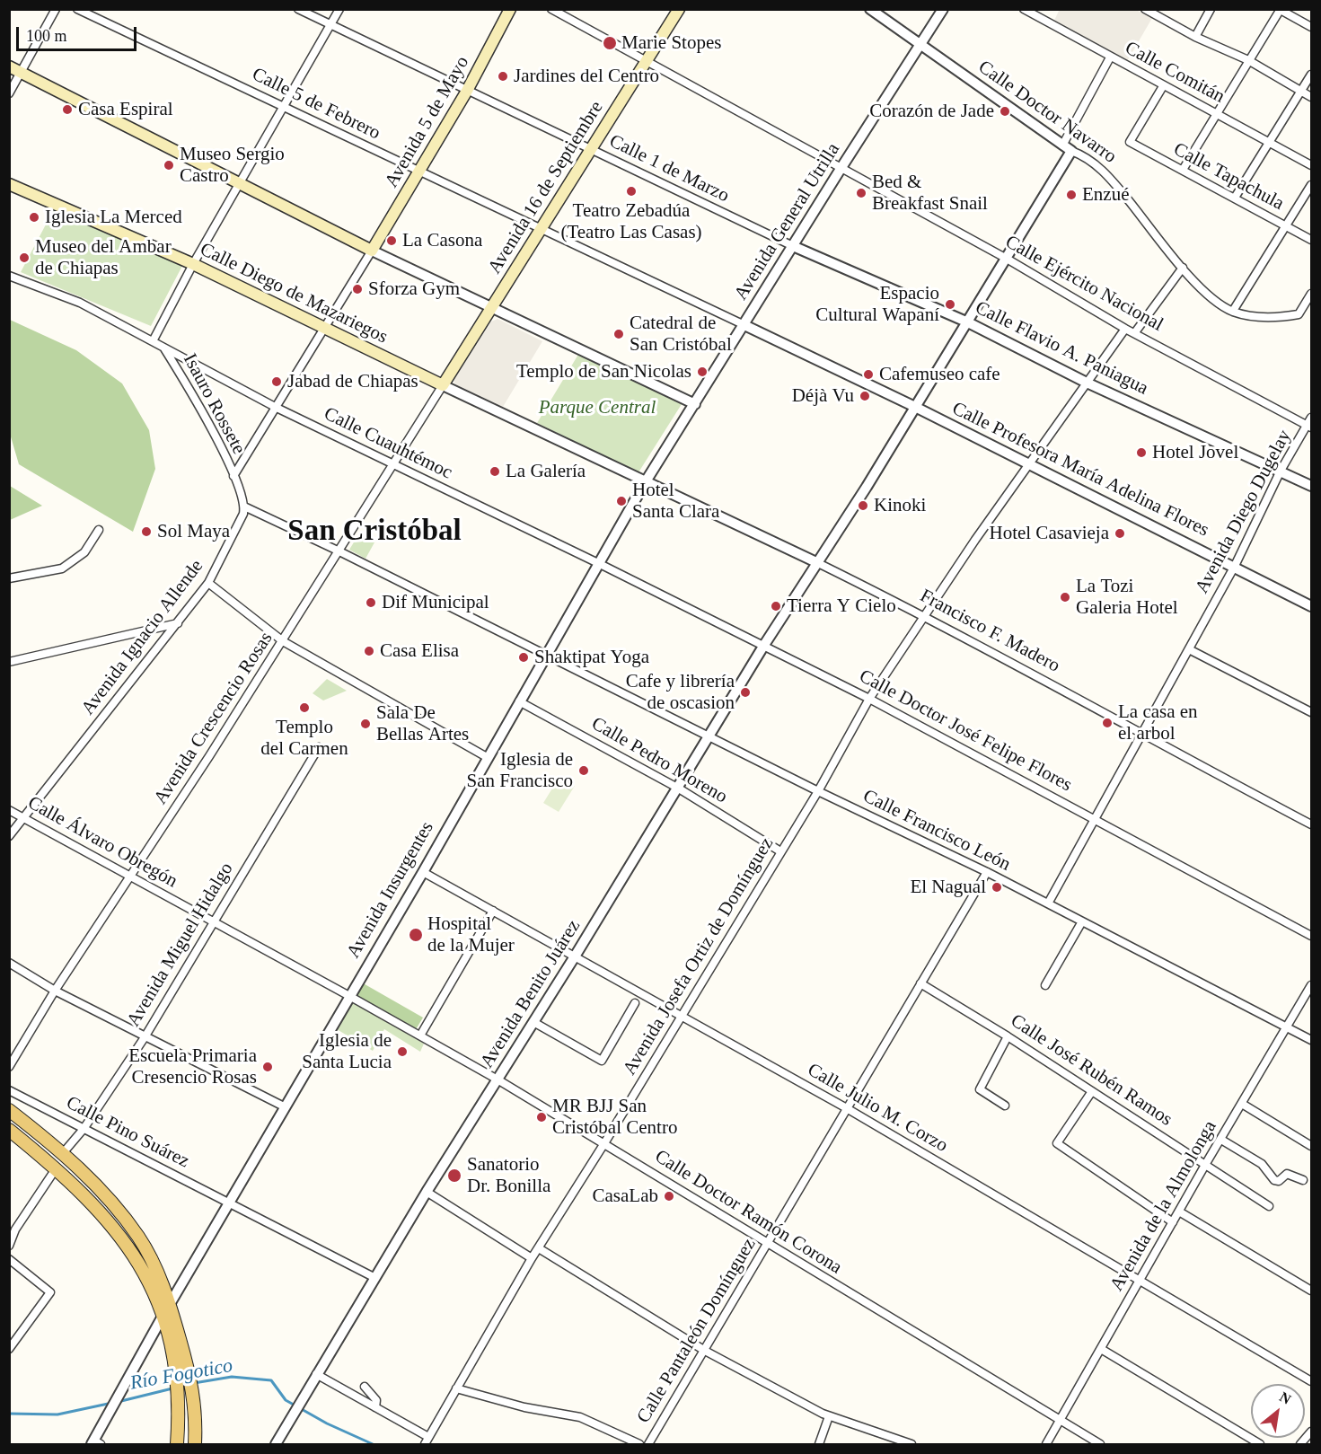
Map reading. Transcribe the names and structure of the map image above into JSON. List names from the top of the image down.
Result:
{
  "streets": {
    "main road": ["Avenida 5 de Mayo", "Avenida 16 de Septiembre", "Calle Diego de Mazariegos"],
    "street": [
      "Calle Comitán",
      "Calle 5 de Febrero",
      "Calle Doctor Navarro",
      "Calle 1 de Marzo",
      "Calle Tapachula",
      "Avenida General Utrilla",
      "Calle Ejército Nacional",
      "Calle Flavio A. Paniagua",
      "Isauro Rossete",
      "Calle Cuauhtémoc",
      "Calle Profesora María Adelina Flores",
      "Avenida Diego Dugelay",
      "Francisco F. Madero",
      "Avenida Ignacio Allende",
      "Avenida Crescencio Rosas",
      "Calle Doctor José Felipe Flores",
      "Calle Pedro Moreno",
      "Calle Francisco León",
      "Calle Álvaro Obregón",
      "Avenida Insurgentes",
      "Avenida Miguel Hidalgo",
      "Avenida Josefa Ortiz de Domínguez",
      "Avenida Benito Juárez",
      "Calle José Rubén Ramos",
      "Calle Julio M. Corzo",
      "Calle Pino Suárez",
      "Avenida de la Almolonga",
      "Calle Doctor Ramón Corona",
      "Calle Pantaleón Domínguez"
    ]
  },
  "crossings": [
    ["Calle Comitán", "Calle Tapachula"],
    ["Calle 5 de Febrero", "Avenida 5 de Mayo"],
    ["Calle 5 de Febrero", "Avenida 16 de Septiembre"],
    ["Calle 5 de Febrero", "Avenida General Utrilla"],
    ["Calle 5 de Febrero", "Calle Profesora María Adelina Flores"],
    ["Calle Doctor Navarro", "Avenida General Utrilla"],
    ["Calle Doctor Navarro", "Avenida Benito Juárez"],
    ["Avenida 5 de Mayo", "Calle 1 de Marzo"],
    ["Calle 1 de Marzo", "Avenida 16 de Septiembre"],
    ["Calle 1 de Marzo", "Avenida General Utrilla"],
    ["Calle 1 de Marzo", "Calle Flavio A. Paniagua"],
    ["Avenida 16 de Septiembre", "Calle Ejército Nacional"],
    ["Avenida 16 de Septiembre", "Calle Diego de Mazariegos"],
    ["Avenida 16 de Septiembre", "Francisco F. Madero"],
    ["Avenida 16 de Septiembre", "Avenida Crescencio Rosas"],
    ["Avenida General Utrilla", "Calle Ejército Nacional"],
    ["Avenida General Utrilla", "Calle Flavio A. Paniagua"],
    ["Avenida General Utrilla", "Calle Profesora María Adelina Flores"],
    ["Avenida General Utrilla", "Francisco F. Madero"],
    ["Avenida General Utrilla", "Avenida Insurgentes"],
    ["Calle Ejército Nacional", "Avenida Diego Dugelay"],
    ["Calle Ejército Nacional", "Avenida Josefa Ortiz de Domínguez"],
    ["Calle Ejército Nacional", "Avenida Benito Juárez"],
    ["Calle Diego de Mazariegos", "Francisco F. Madero"],
    ["Calle Diego de Mazariegos", "Avenida Crescencio Rosas"],
    ["Calle Flavio A. Paniagua", "Avenida Diego Dugelay"],
    ["Calle Flavio A. Paniagua", "Avenida Josefa Ortiz de Domínguez"],
    ["Calle Flavio A. Paniagua", "Avenida Benito Juárez"],
    ["Isauro Rossete", "Calle Cuauhtémoc"],
    ["Calle Cuauhtémoc", "Avenida Crescencio Rosas"],
    ["Calle Cuauhtémoc", "Calle Doctor José Felipe Flores"],
    ["Calle Cuauhtémoc", "Avenida Insurgentes"],
    ["Calle Profesora María Adelina Flores", "Avenida Diego Dugelay"],
    ["Calle Profesora María Adelina Flores", "Avenida Josefa Ortiz de Domínguez"],
    ["Calle Profesora María Adelina Flores", "Avenida Benito Juárez"],
    ["Avenida Diego Dugelay", "Francisco F. Madero"],
    ["Avenida Diego Dugelay", "Calle Doctor José Felipe Flores"],
    ["Avenida Diego Dugelay", "Calle Francisco León"],
    ["Francisco F. Madero", "Avenida Crescencio Rosas"],
    ["Francisco F. Madero", "Avenida Insurgentes"],
    ["Francisco F. Madero", "Avenida Josefa Ortiz de Domínguez"],
    ["Francisco F. Madero", "Avenida Benito Juárez"],
    ["Avenida Ignacio Allende", "Calle Francisco León"],
    ["Avenida Ignacio Allende", "Calle Álvaro Obregón"],
    ["Avenida Crescencio Rosas", "Calle Francisco León"],
    ["Avenida Crescencio Rosas", "Calle Álvaro Obregón"],
    ["Calle Doctor José Felipe Flores", "Avenida Insurgentes"],
    ["Calle Doctor José Felipe Flores", "Avenida Josefa Ortiz de Domínguez"],
    ["Calle Doctor José Felipe Flores", "Avenida Benito Juárez"],
    ["Calle Pedro Moreno", "Avenida Insurgentes"],
    ["Calle Pedro Moreno", "Avenida Josefa Ortiz de Domínguez"],
    ["Calle Pedro Moreno", "Avenida Benito Juárez"],
    ["Calle Francisco León", "Avenida Insurgentes"],
    ["Calle Francisco León", "Avenida Josefa Ortiz de Domínguez"],
    ["Calle Francisco León", "Avenida Benito Juárez"],
    ["Calle Francisco León", "Avenida de la Almolonga"],
    ["Calle Francisco León", "Calle Pantaleón Domínguez"],
    ["Calle Álvaro Obregón", "Avenida Insurgentes"],
    ["Calle Álvaro Obregón", "Avenida Miguel Hidalgo"],
    ["Calle Álvaro Obregón", "Calle Doctor Ramón Corona"],
    ["Avenida Insurgentes", "Calle Julio M. Corzo"],
    ["Avenida Insurgentes", "Calle Pino Suárez"],
    ["Avenida Insurgentes", "Calle Doctor Ramón Corona"],
    ["Avenida Miguel Hidalgo", "Calle Pino Suárez"],
    ["Avenida Josefa Ortiz de Domínguez", "Calle Julio M. Corzo"],
    ["Avenida Josefa Ortiz de Domínguez", "Calle Doctor Ramón Corona"],
    ["Avenida Benito Juárez", "Calle Julio M. Corzo"],
    ["Avenida Benito Juárez", "Calle Pino Suárez"],
    ["Avenida Benito Juárez", "Calle Doctor Ramón Corona"],
    ["Calle José Rubén Ramos", "Avenida de la Almolonga"],
    ["Calle José Rubén Ramos", "Calle Pantaleón Domínguez"],
    ["Calle Julio M. Corzo", "Avenida de la Almolonga"],
    ["Calle Julio M. Corzo", "Calle Pantaleón Domínguez"],
    ["Avenida de la Almolonga", "Calle Doctor Ramón Corona"],
    ["Calle Doctor Ramón Corona", "Calle Pantaleón Domínguez"]
  ],
  "districts": ["San Cristóbal"],
  "water": ["Río Fogotico"],
  "parks": ["Parque Central"],
  "places": [
    "Marie Stopes",
    "Jardines del Centro",
    "Casa Espiral",
    "Corazón de Jade",
    "Museo Sergio Castro",
    "Teatro Zebadúa (Teatro Las Casas)",
    "Bed & Breakfast Snail",
    "Enzué",
    "Iglesia La Merced",
    "La Casona",
    "Museo del Ambar de Chiapas",
    "Sforza Gym",
    "Espacio Cultural Wapaní",
    "Catedral de San Cristóbal",
    "Templo de San Nicolas",
    "Cafemuseo cafe",
    "Jabad de Chiapas",
    "Déjà Vu",
    "Hotel Jovel",
    "La Galería",
    "Hotel Santa Clara",
    "Kinoki",
    "Sol Maya",
    "Hotel Casavieja",
    "La Tozi Galeria Hotel",
    "Dif Municipal",
    "Tierra Y Cielo",
    "Casa Elisa",
    "Shaktipat Yoga",
    "Cafe y librería de oscasion",
    "Templo del Carmen",
    "La casa en el arbol",
    "Sala De Bellas Artes",
    "Iglesia de San Francisco",
    "El Nagual",
    "Hospital de la Mujer",
    "Iglesia de Santa Lucia",
    "Escuela Primaria Cresencio Rosas",
    "MR BJJ San Cristóbal Centro",
    "Sanatorio Dr. Bonilla",
    "CasaLab"
  ],
  "scale_bar": "100 m",
  "north": "top right"
}
